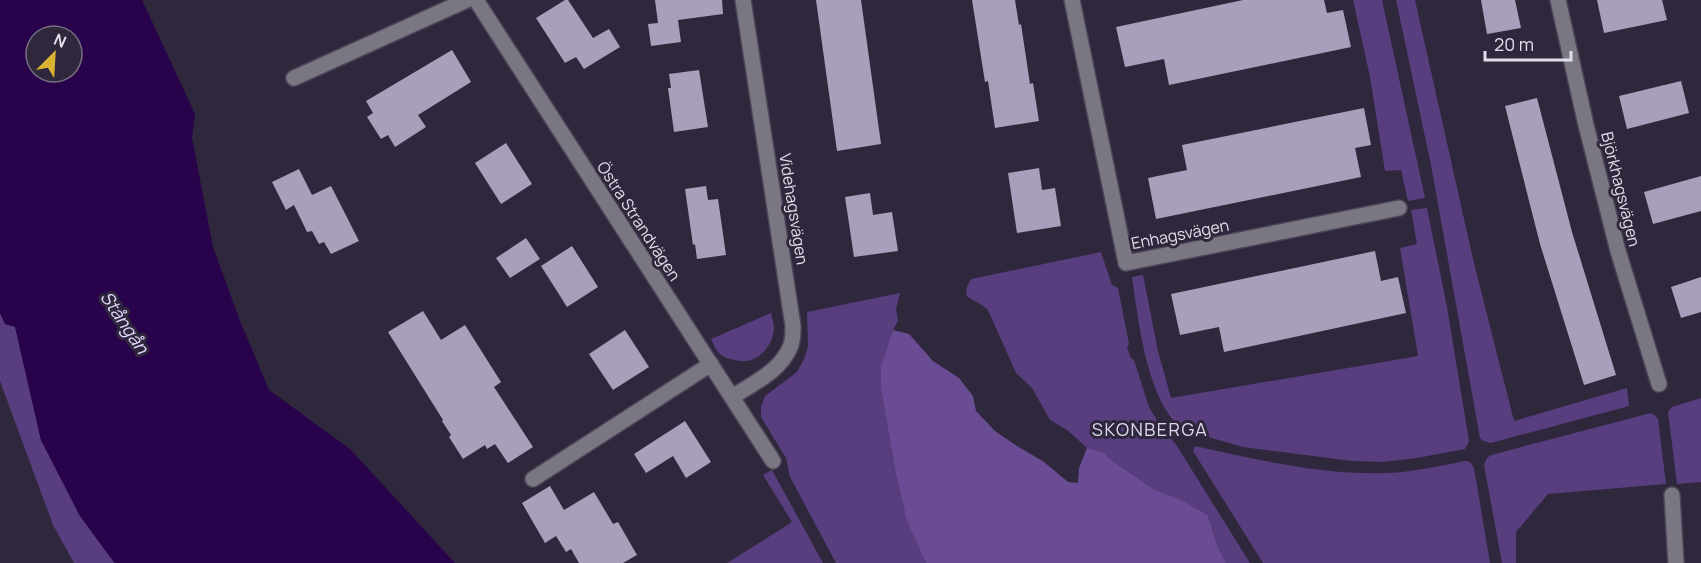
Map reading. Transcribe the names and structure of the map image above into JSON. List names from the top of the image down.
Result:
{
  "streets": {
    "street": [
      "Björkhagsvägen",
      "Videhagsvägen",
      "Östra Strandvägen",
      "Enhagsvägen"
    ]
  },
  "crossings": [
    ["Videhagsvägen", "Östra Strandvägen"]
  ],
  "districts": ["SKONBERGA"],
  "water": ["Stångån"],
  "scale_bar": "20 m",
  "north": "top right"
}
